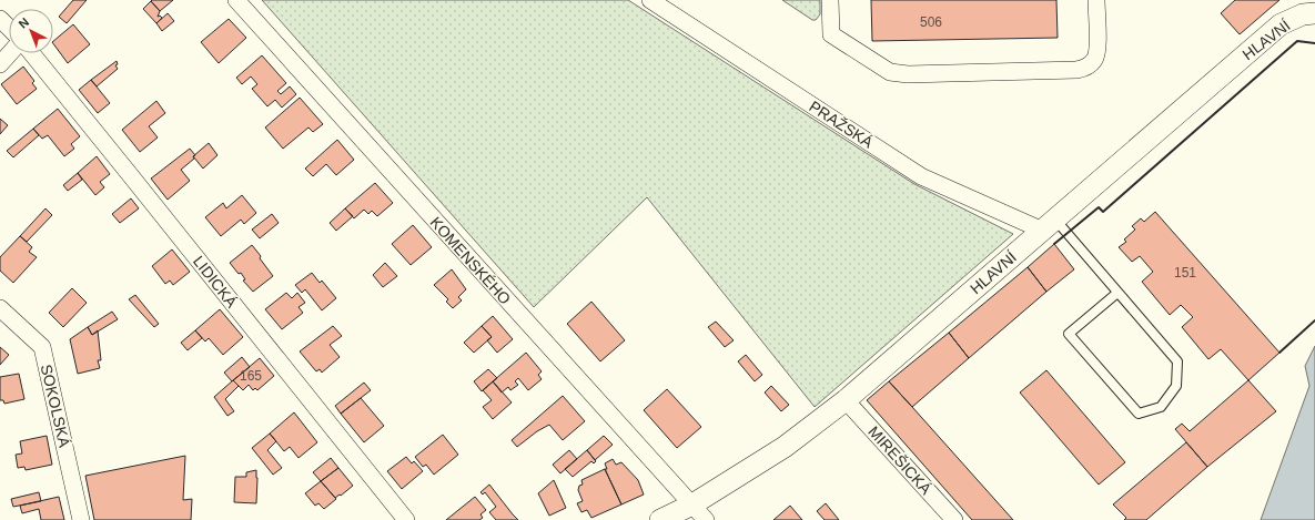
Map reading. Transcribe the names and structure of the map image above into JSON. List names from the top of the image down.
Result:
{
  "streets": {
    "street": [
      "HLAVNÍ",
      "PRAŽSKÁ",
      "KOMENSKÉHO",
      "LIDICKÁ",
      "SOKOLSKÁ",
      "MIREŠICKÁ"
    ]
  },
  "crossings": [
    ["HLAVNÍ", "PRAŽSKÁ"],
    ["HLAVNÍ", "KOMENSKÉHO"],
    ["HLAVNÍ", "MIREŠICKÁ"]
  ],
  "house_numbers": ["506", "151", "165"],
  "north": "top left"
}
